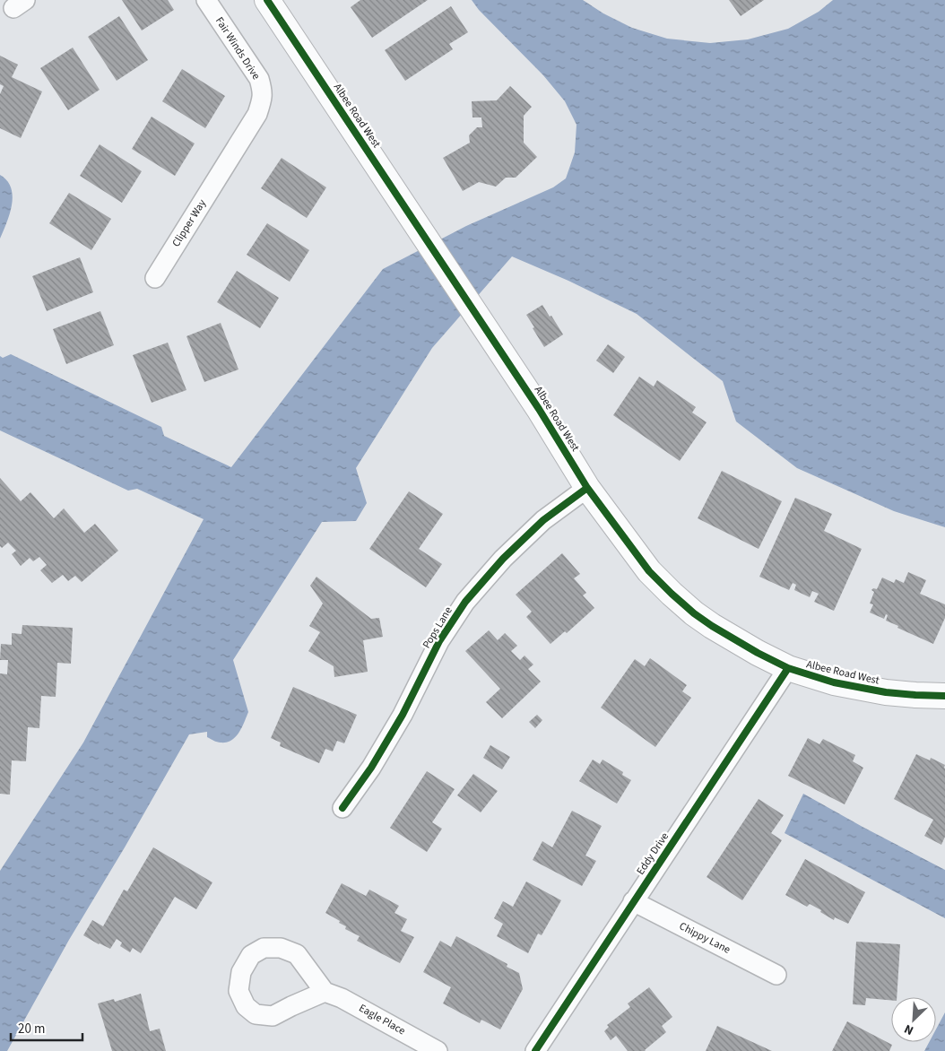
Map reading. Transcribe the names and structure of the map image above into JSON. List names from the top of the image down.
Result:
{
  "streets": {
    "street": [
      "Fair Winds Drive",
      "Albee Road West",
      "Clipper Way",
      "Pops Lane",
      "Eddy Drive",
      "Chippy Lane",
      "Eagle Place"
    ]
  },
  "crossings": [
    ["Fair Winds Drive", "Clipper Way"],
    ["Albee Road West", "Pops Lane"],
    ["Albee Road West", "Eddy Drive"],
    ["Eddy Drive", "Chippy Lane"]
  ],
  "scale_bar": "20 m",
  "north": "bottom left"
}
